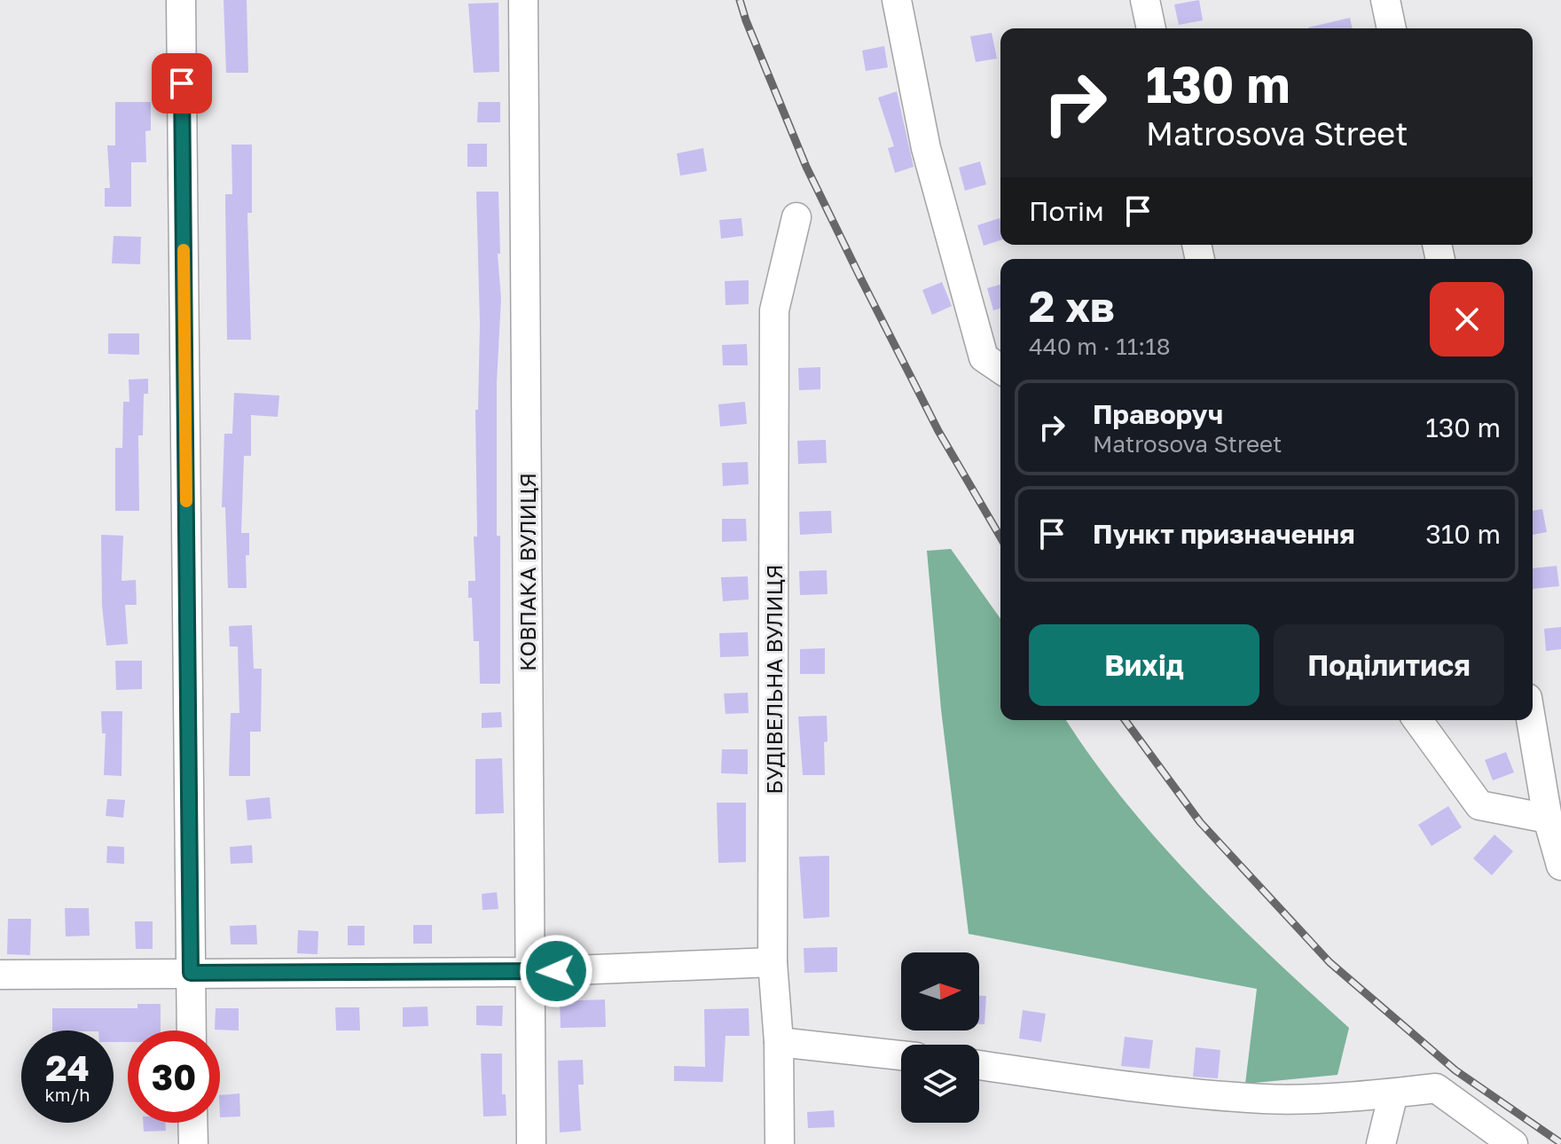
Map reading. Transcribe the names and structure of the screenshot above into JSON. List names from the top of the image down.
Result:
{
  "streets": {
    "street": ["КОВПАКА ВУЛИЦЯ", "БУДІВЕЛЬНА ВУЛИЦЯ"]
  },
  "north": "right",
  "page": {
    "turn": ["130 m", "Matrosova Street"],
    "then": "Потім",
    "heading": ["2 хв", "440 m · 11:18"],
    "list": [
      {
        "name": "Праворуч",
        "note": "Matrosova Street",
        "value": "130 m"
      },
      {
        "name": "Пункт призначення",
        "value": "310 m"
      }
    ],
    "buttons": ["Вихід", "Поділитися"],
    "speed": "24 km/h",
    "limit": "30"
  }
}
